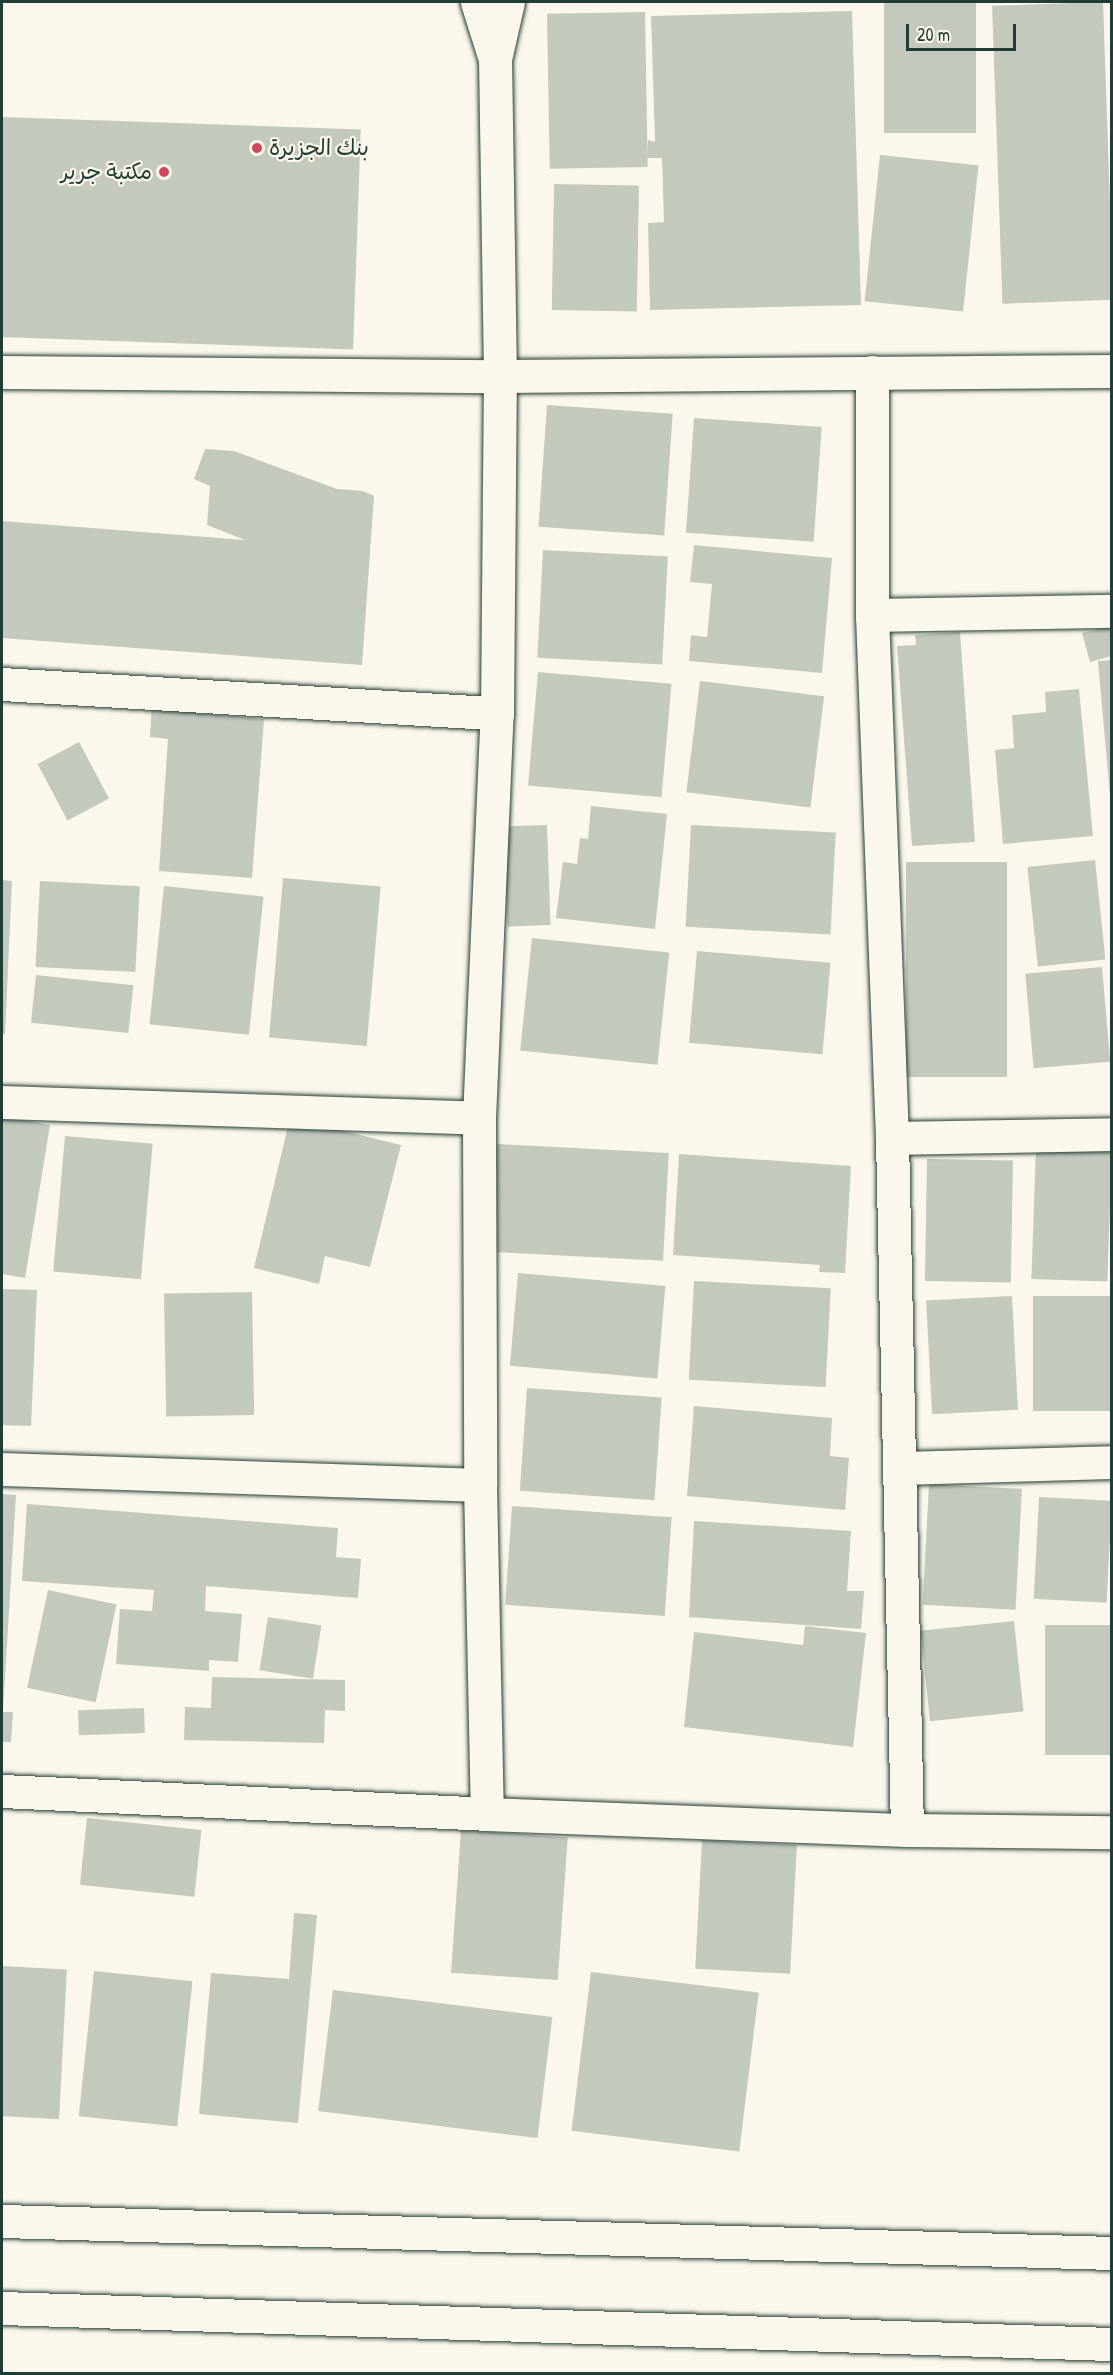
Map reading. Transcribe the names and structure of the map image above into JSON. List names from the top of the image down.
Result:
{
  "places": ["بنك الجزيرة", "مكتبة جرير"],
  "scale_bar": "20 m"
}
